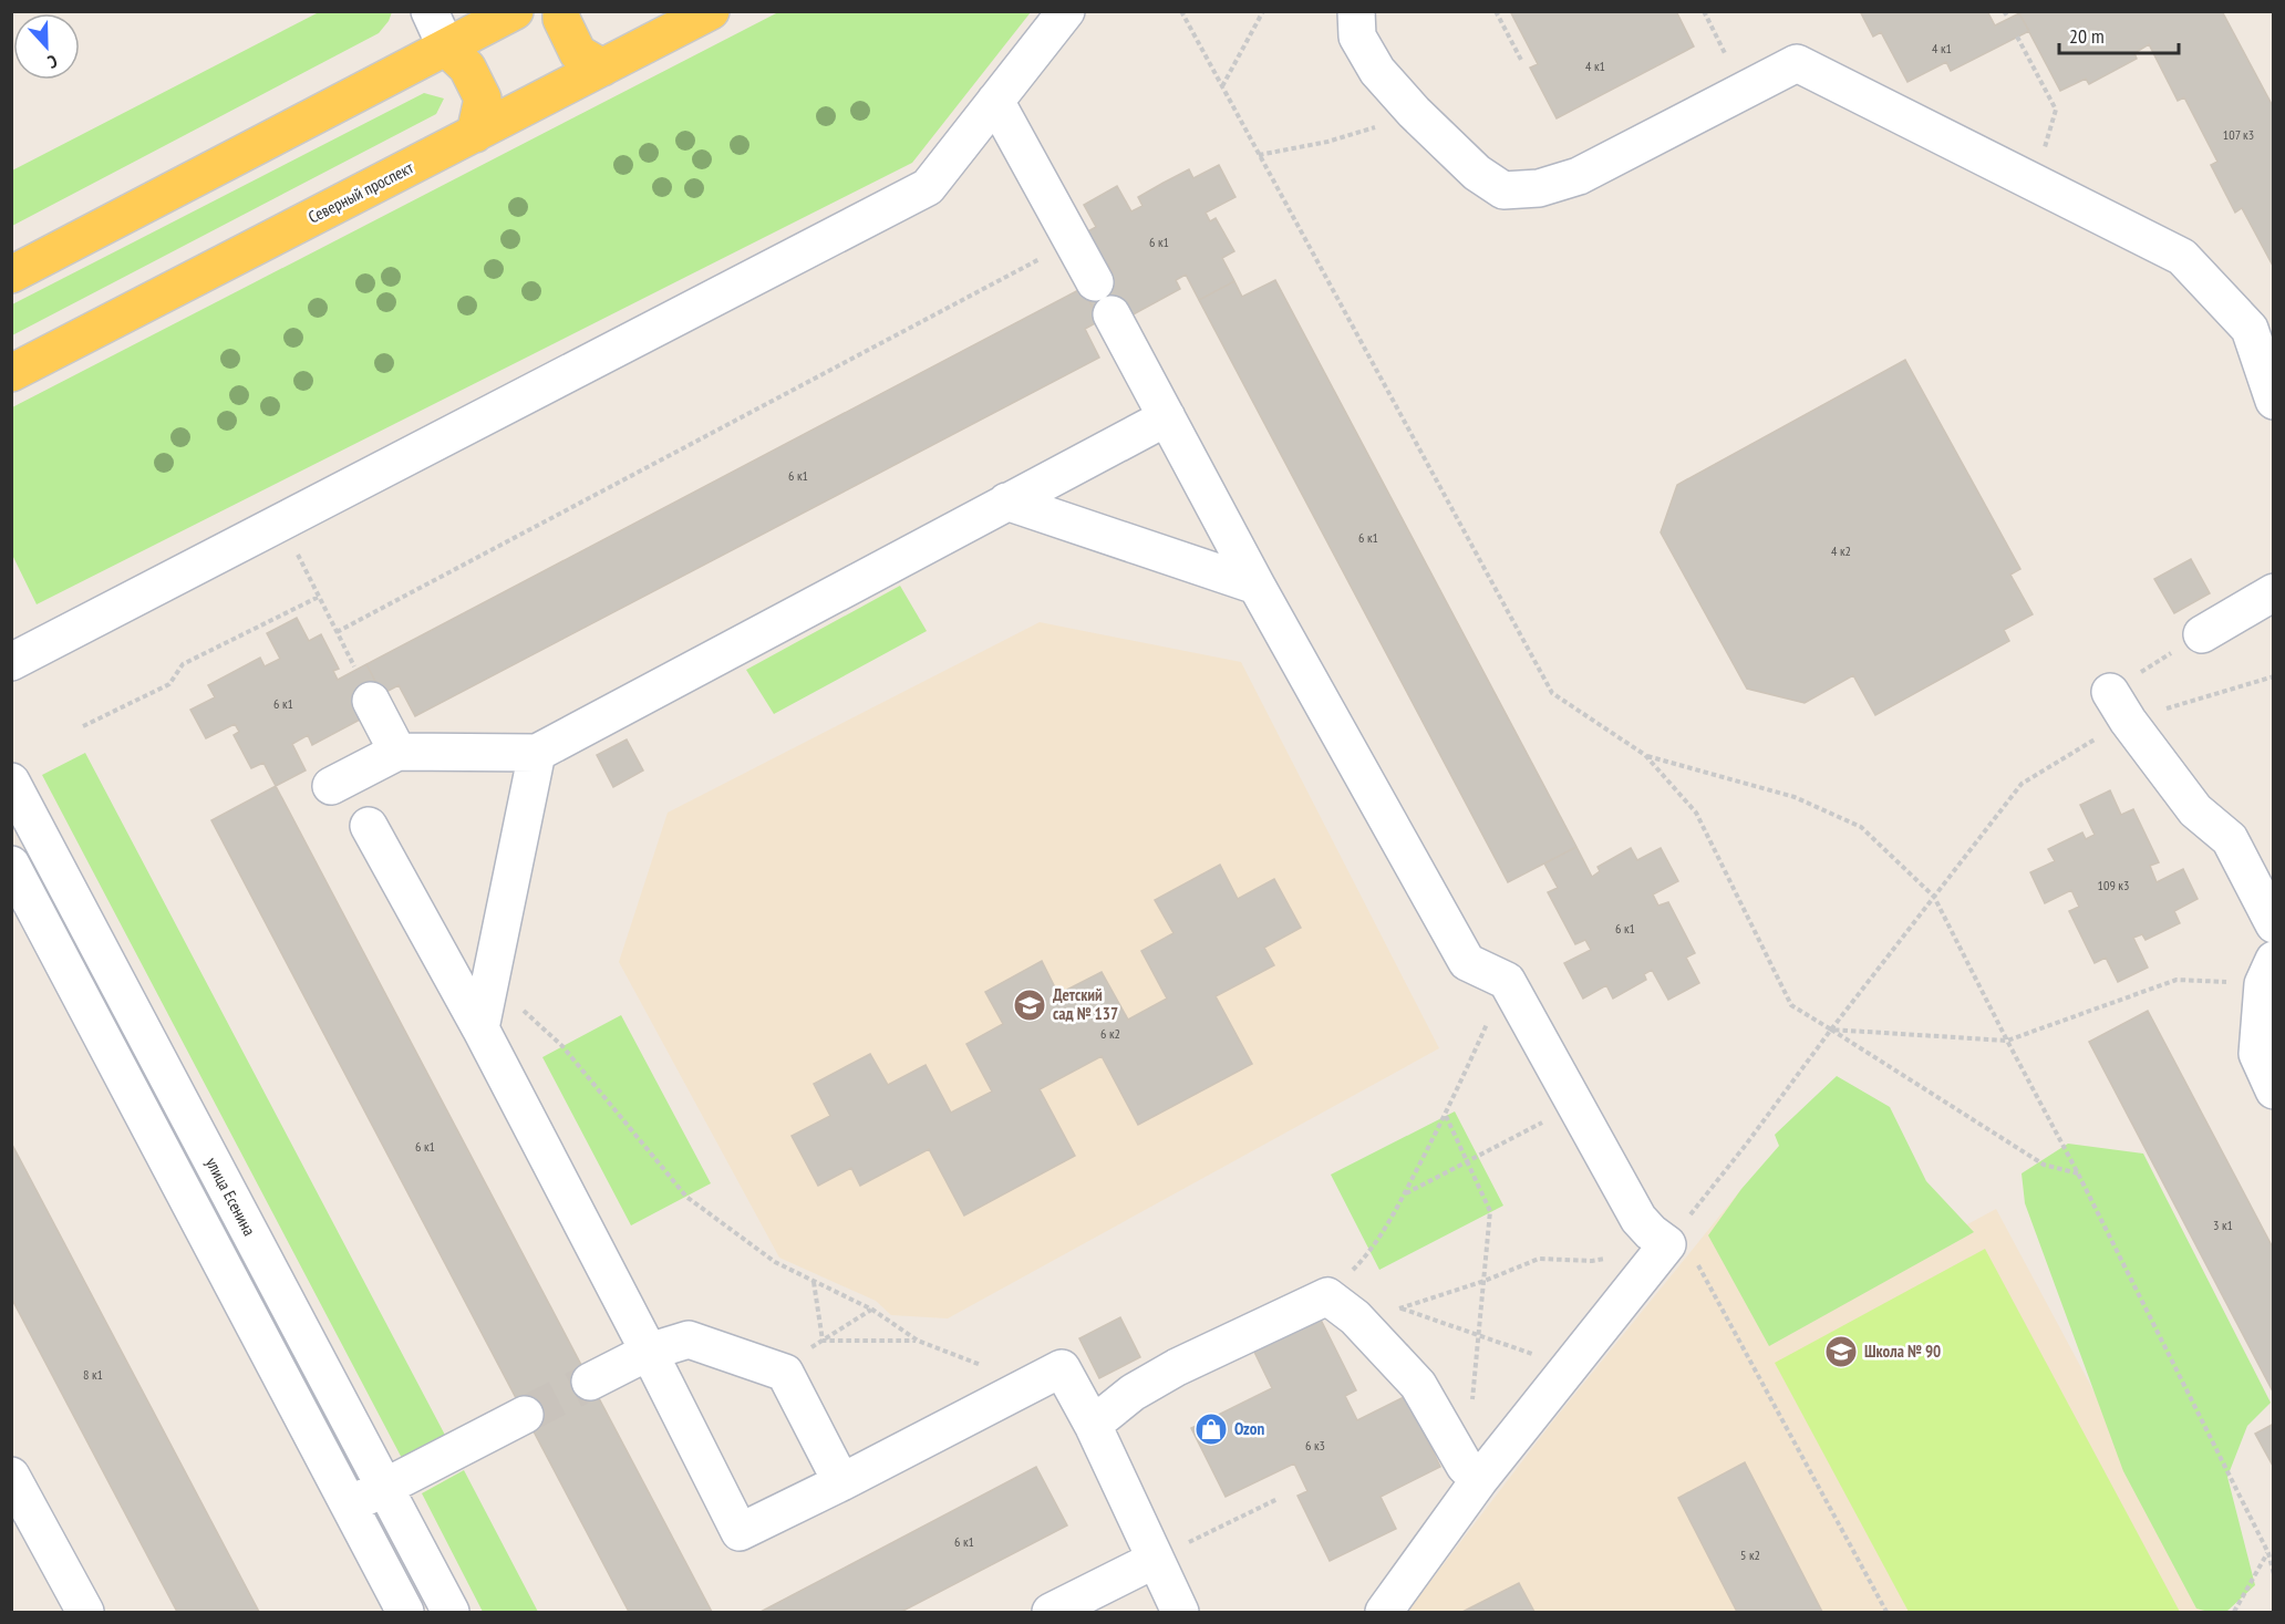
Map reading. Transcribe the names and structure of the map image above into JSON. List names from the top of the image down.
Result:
{
  "streets": {
    "main road": ["Северный проспект"],
    "street": ["улица Есенина"]
  },
  "places": {
    "school or university": ["Детский сад № 137", "Школа № 90"],
    "shop": ["Ozon"]
  },
  "house_numbers": [
    "4 к1",
    "4 к1",
    "107 к3",
    "6 к1",
    "6 к1",
    "6 к1",
    "4 к2",
    "6 к1",
    "109 к3",
    "6 к1",
    "6 к2",
    "6 к1",
    "3 к1",
    "8 к1",
    "6 к3",
    "6 к1",
    "5 к2"
  ],
  "scale_bar": "20 m",
  "north": "bottom"
}
